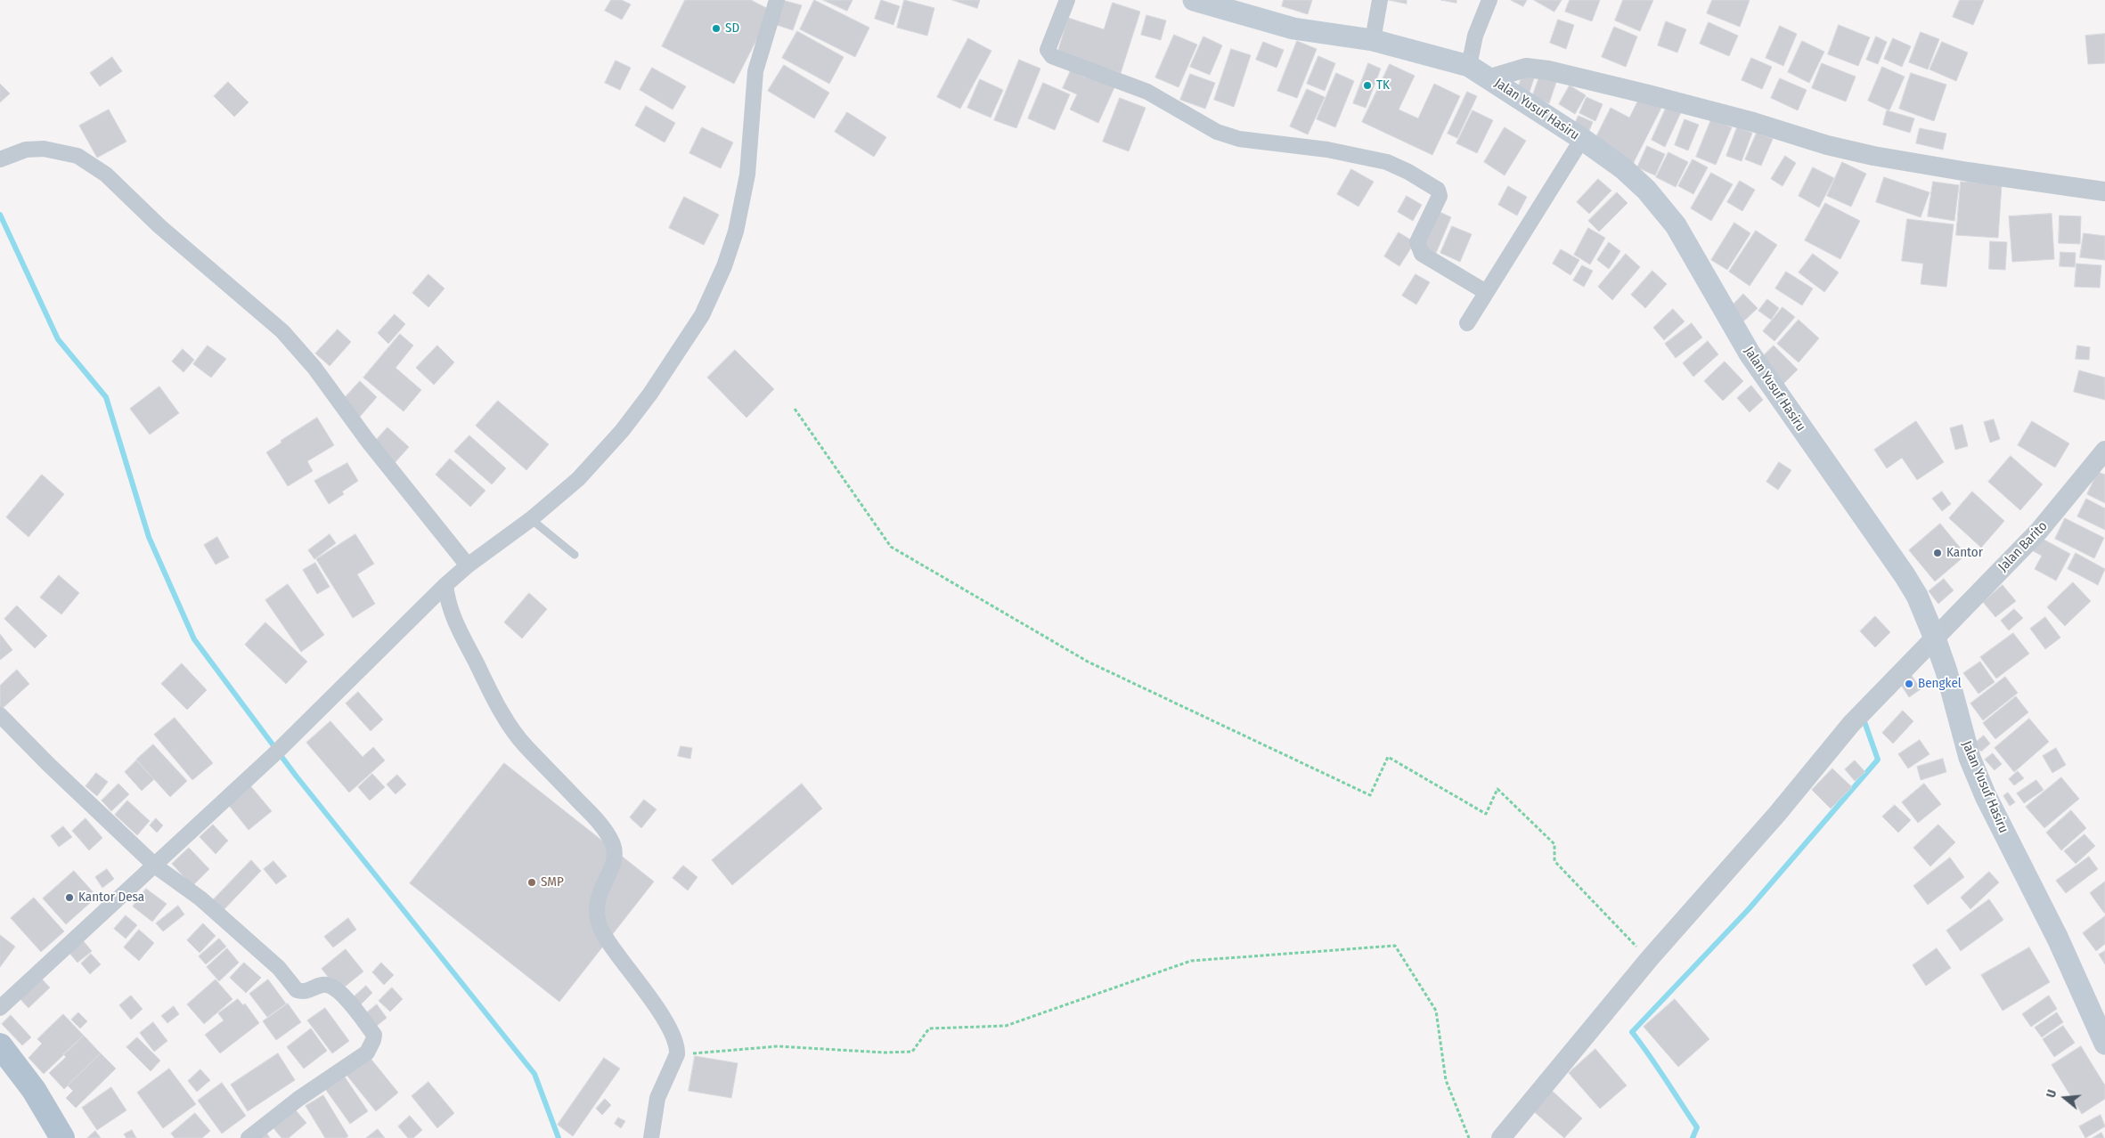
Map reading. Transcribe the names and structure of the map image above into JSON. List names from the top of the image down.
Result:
{
  "streets": {
    "main road": ["Jalan Yusuf Hasiru"],
    "street": ["Jalan Barito"]
  },
  "crossings": [
    ["Jalan Yusuf Hasiru", "Jalan Barito"]
  ],
  "places": [
    "SD",
    "TK",
    "Kantor",
    "Bengkel",
    "SMP",
    "Kantor Desa"
  ],
  "north": "left"
}
